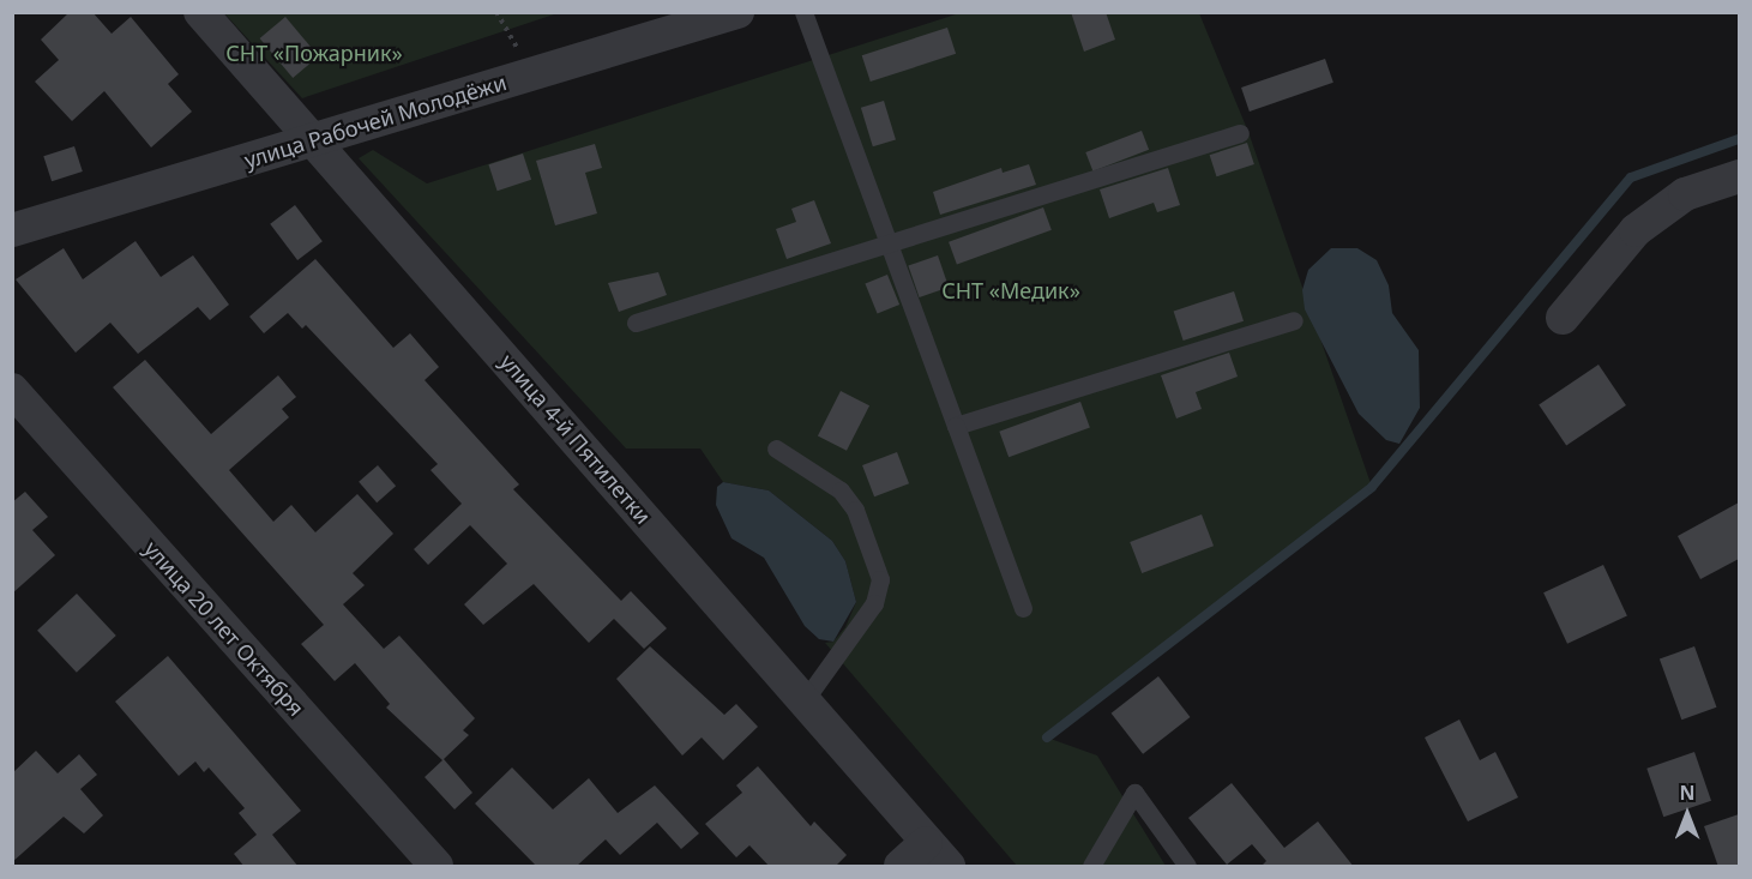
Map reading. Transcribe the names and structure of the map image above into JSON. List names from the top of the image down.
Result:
{
  "streets": {
    "street": ["улица Рабочей Молодёжи", "улица 4-й Пятилетки", "улица 20 лет Октября"]
  },
  "crossings": [
    ["улица Рабочей Молодёжи", "улица 4-й Пятилетки"]
  ],
  "parks": ["СНТ «Пожарник»", "СНТ «Медик»"],
  "north": "top"
}
